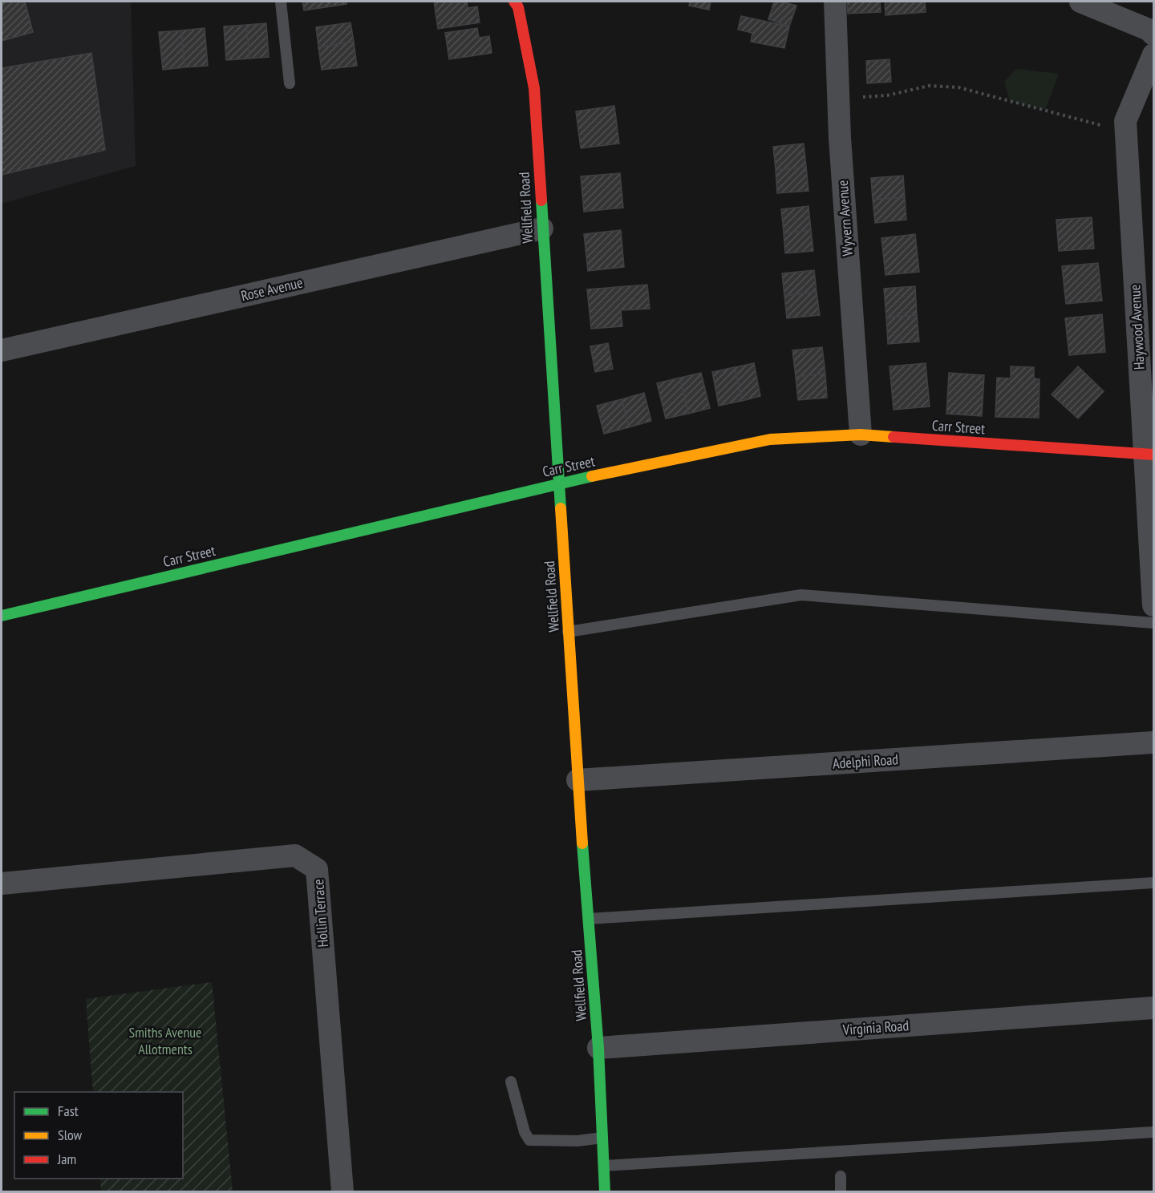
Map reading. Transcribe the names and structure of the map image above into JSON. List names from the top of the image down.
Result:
{
  "streets": {
    "street": [
      "Wellfield Road",
      "Wyvern Avenue",
      "Rose Avenue",
      "Haywood Avenue",
      "Carr Street",
      "Adelphi Road",
      "Hollin Terrace",
      "Virginia Road"
    ]
  },
  "crossings": [
    ["Wellfield Road", "Rose Avenue"],
    ["Wellfield Road", "Carr Street"],
    ["Wellfield Road", "Adelphi Road"],
    ["Wellfield Road", "Virginia Road"],
    ["Wyvern Avenue", "Carr Street"],
    ["Haywood Avenue", "Carr Street"]
  ],
  "parks": ["Smiths Avenue Allotments"],
  "legend": ["Fast", "Slow", "Jam"]
}
